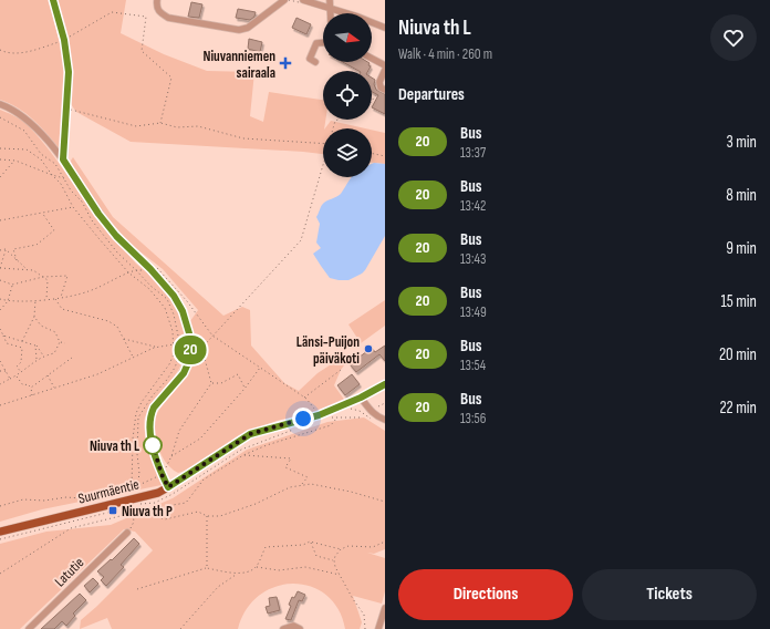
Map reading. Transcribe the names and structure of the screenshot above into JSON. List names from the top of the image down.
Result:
{
  "streets": {
    "main road": ["Suurmäentie"],
    "street": ["Latutie"]
  },
  "places": {
    "health": ["Niuvanniemen sairaala"],
    "other": ["Länsi-Puijon päiväkoti", "Niuva th L"],
    "transit": ["Niuva th P"]
  },
  "lines": ["bus line 20"],
  "north": "right",
  "page": {
    "on_map": "20",
    "heading": [
      ["Niuva th L", "Walk · 4 min · 260 m"],
      "Departures"
    ],
    "list": [
      {
        "mark": "20",
        "name": "Bus",
        "note": "13:37",
        "value": "3 min"
      },
      {
        "mark": "20",
        "name": "Bus",
        "note": "13:42",
        "value": "8 min"
      },
      {
        "mark": "20",
        "name": "Bus",
        "note": "13:43",
        "value": "9 min"
      },
      {
        "mark": "20",
        "name": "Bus",
        "note": "13:49",
        "value": "15 min"
      },
      {
        "mark": "20",
        "name": "Bus",
        "note": "13:54",
        "value": "20 min"
      },
      {
        "mark": "20",
        "name": "Bus",
        "note": "13:56",
        "value": "22 min"
      }
    ],
    "buttons": ["Directions", "Tickets"]
  }
}
